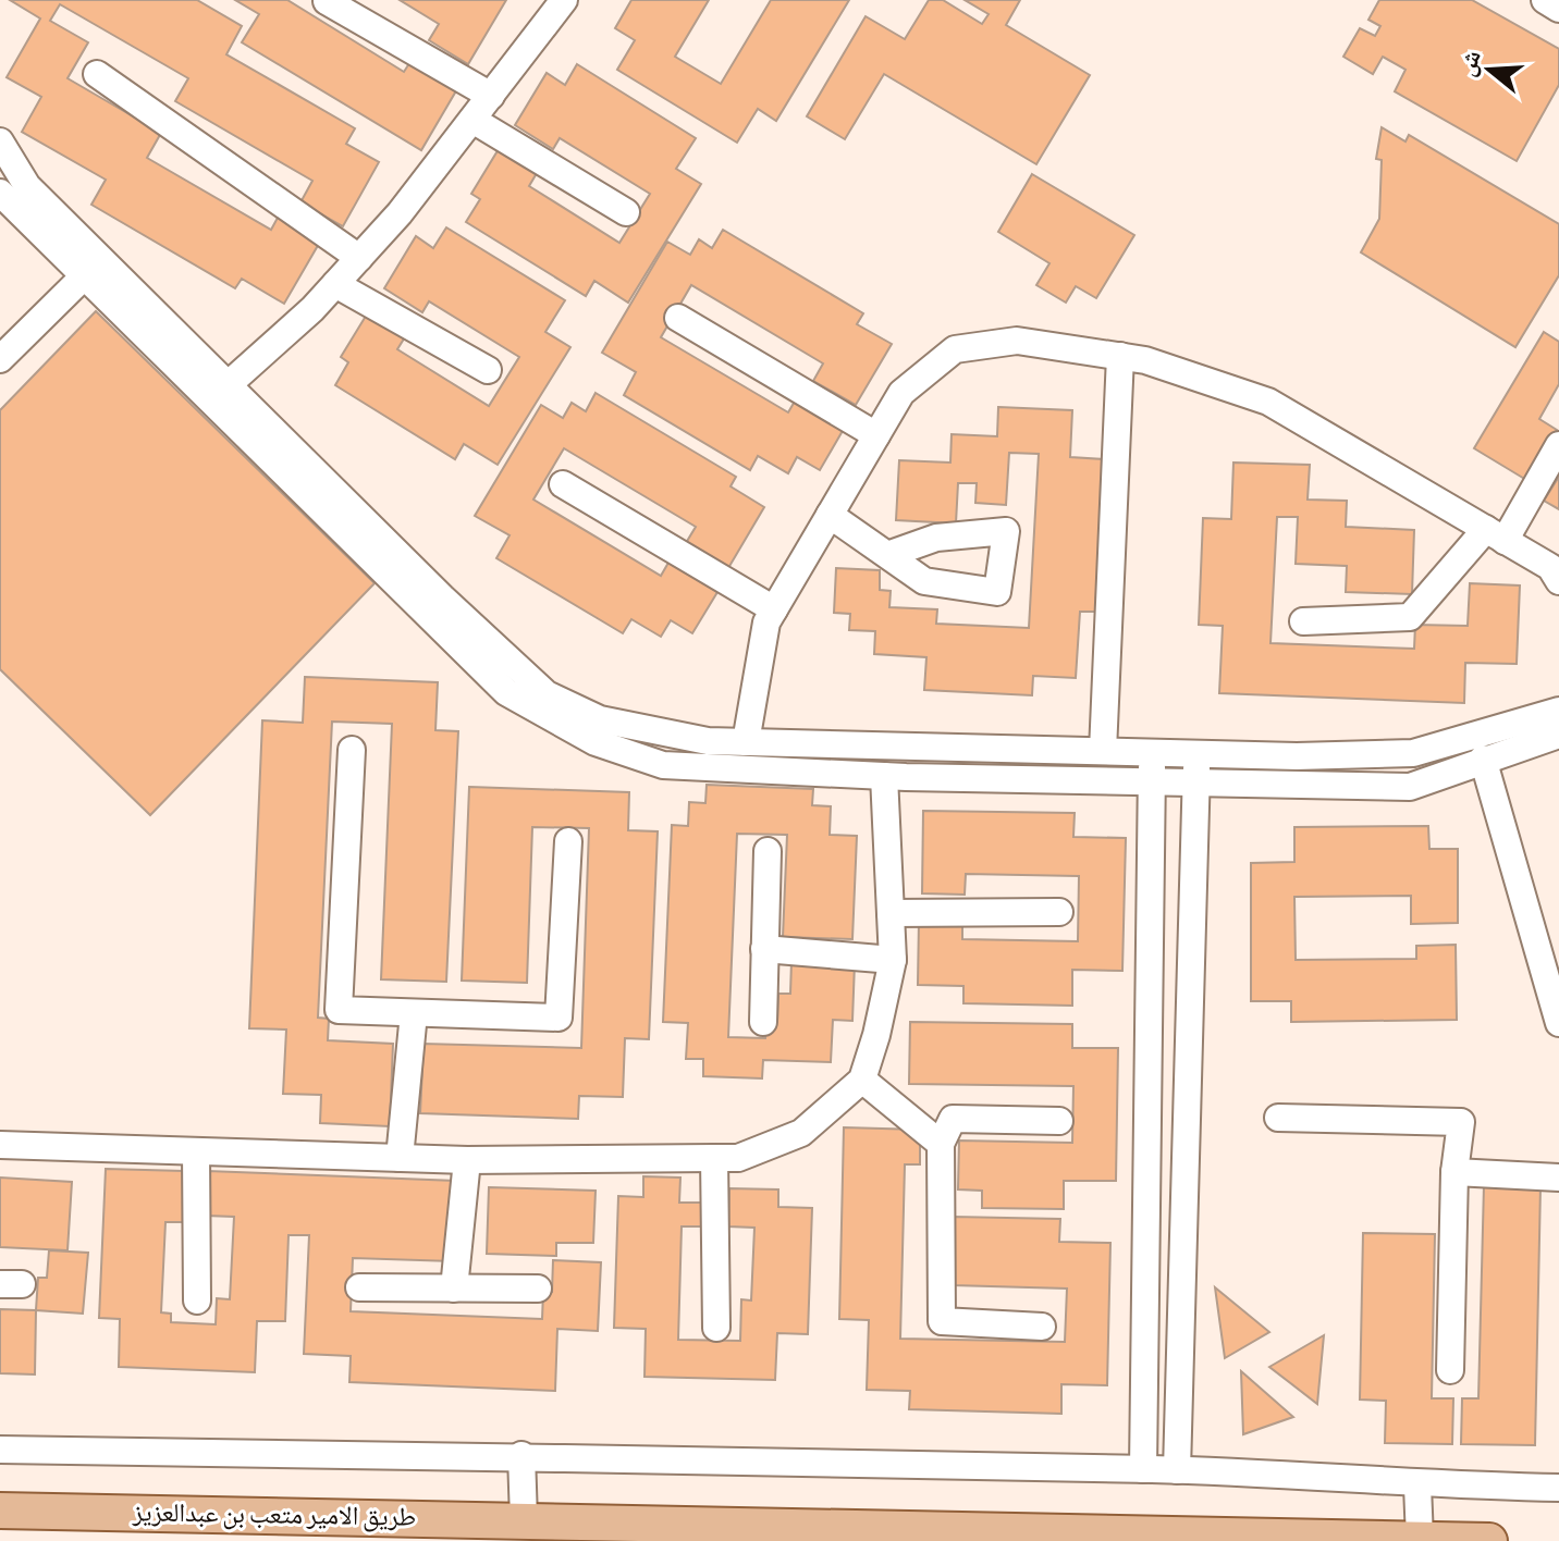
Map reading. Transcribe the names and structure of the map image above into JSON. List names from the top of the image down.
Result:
{
  "streets": {
    "main road": ["طريق الامير متعب بن عبدالعزيز"]
  },
  "north": "left"
}
